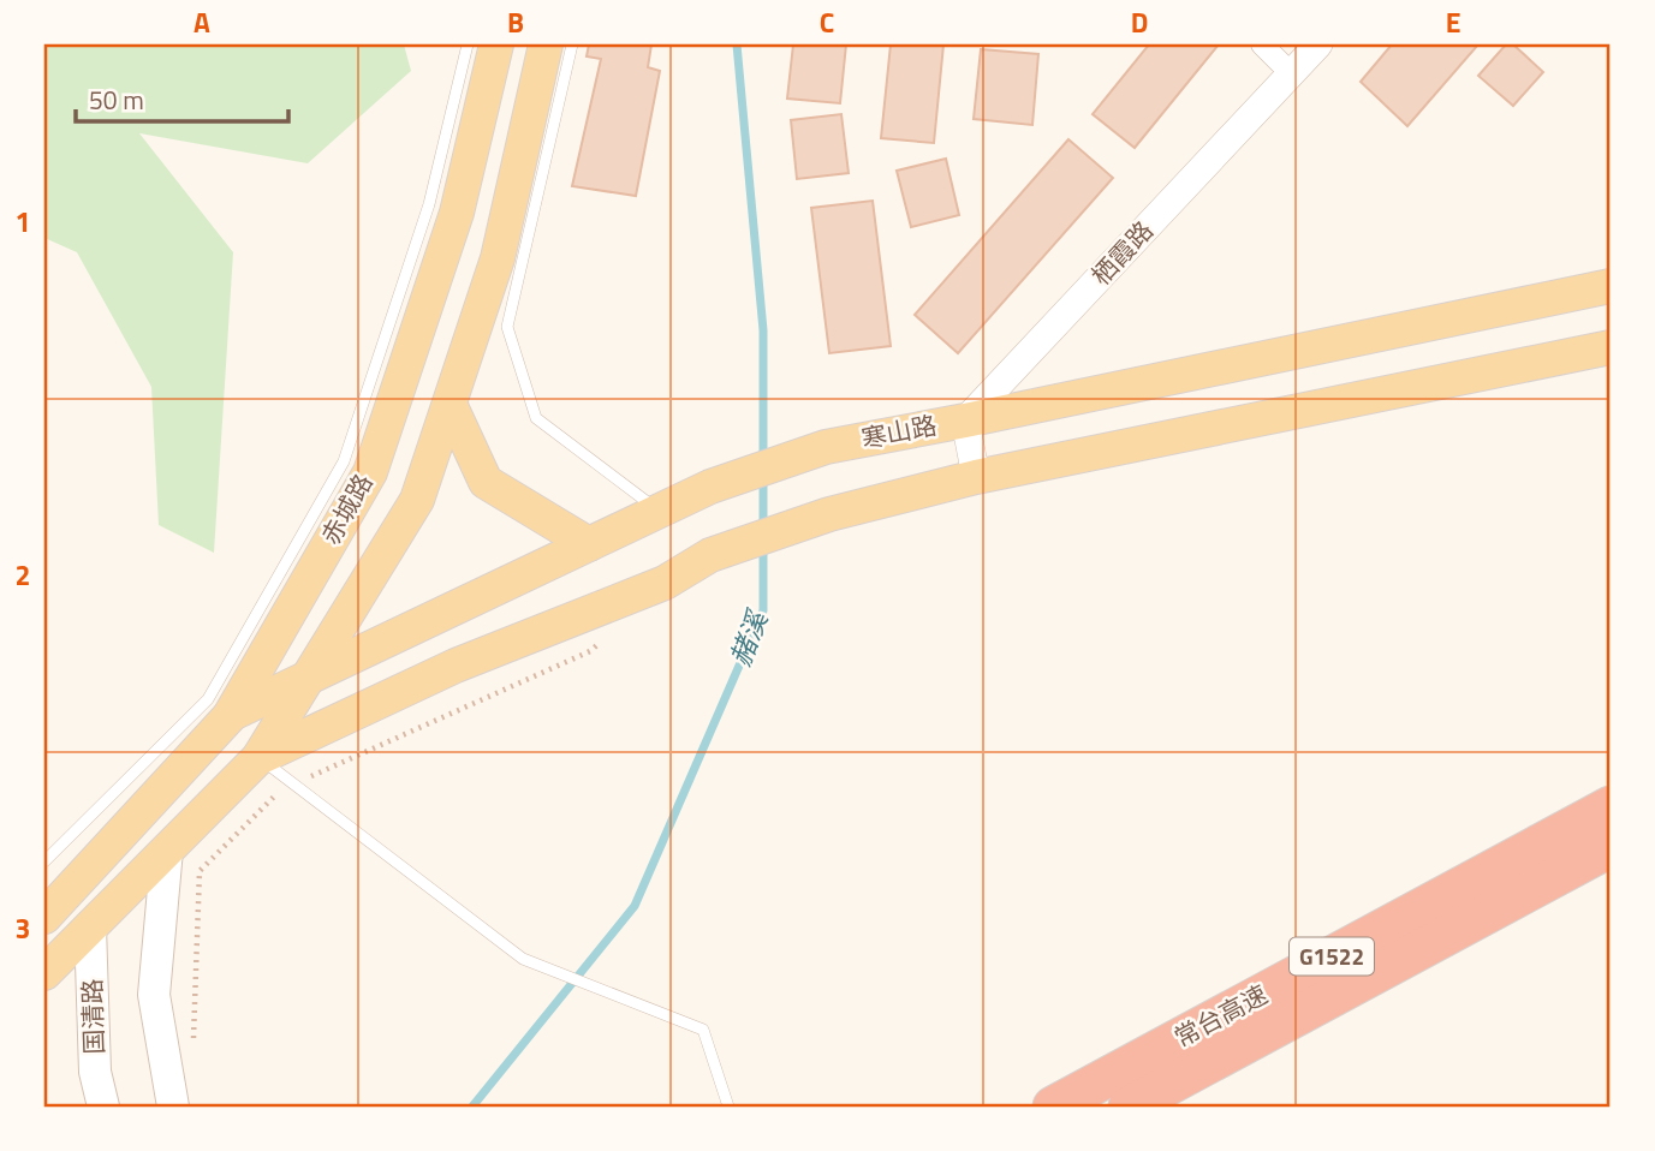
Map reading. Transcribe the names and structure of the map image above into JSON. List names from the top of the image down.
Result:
{
  "streets": {
    "highway": ["G1522", "常台高速"],
    "main road": ["寒山路", "赤城路", "国清路"],
    "street": ["栖霞路"]
  },
  "crossings": [
    ["栖霞路", "寒山路"],
    ["寒山路", "赤城路"],
    ["赤城路", "国清路"]
  ],
  "water": ["赭溪"],
  "scale_bar": "50 m",
  "grid": {
    "columns": [
      "A",
      "B",
      "C",
      "D",
      "E"
    ],
    "rows": ["1", "2", "3"]
  }
}
